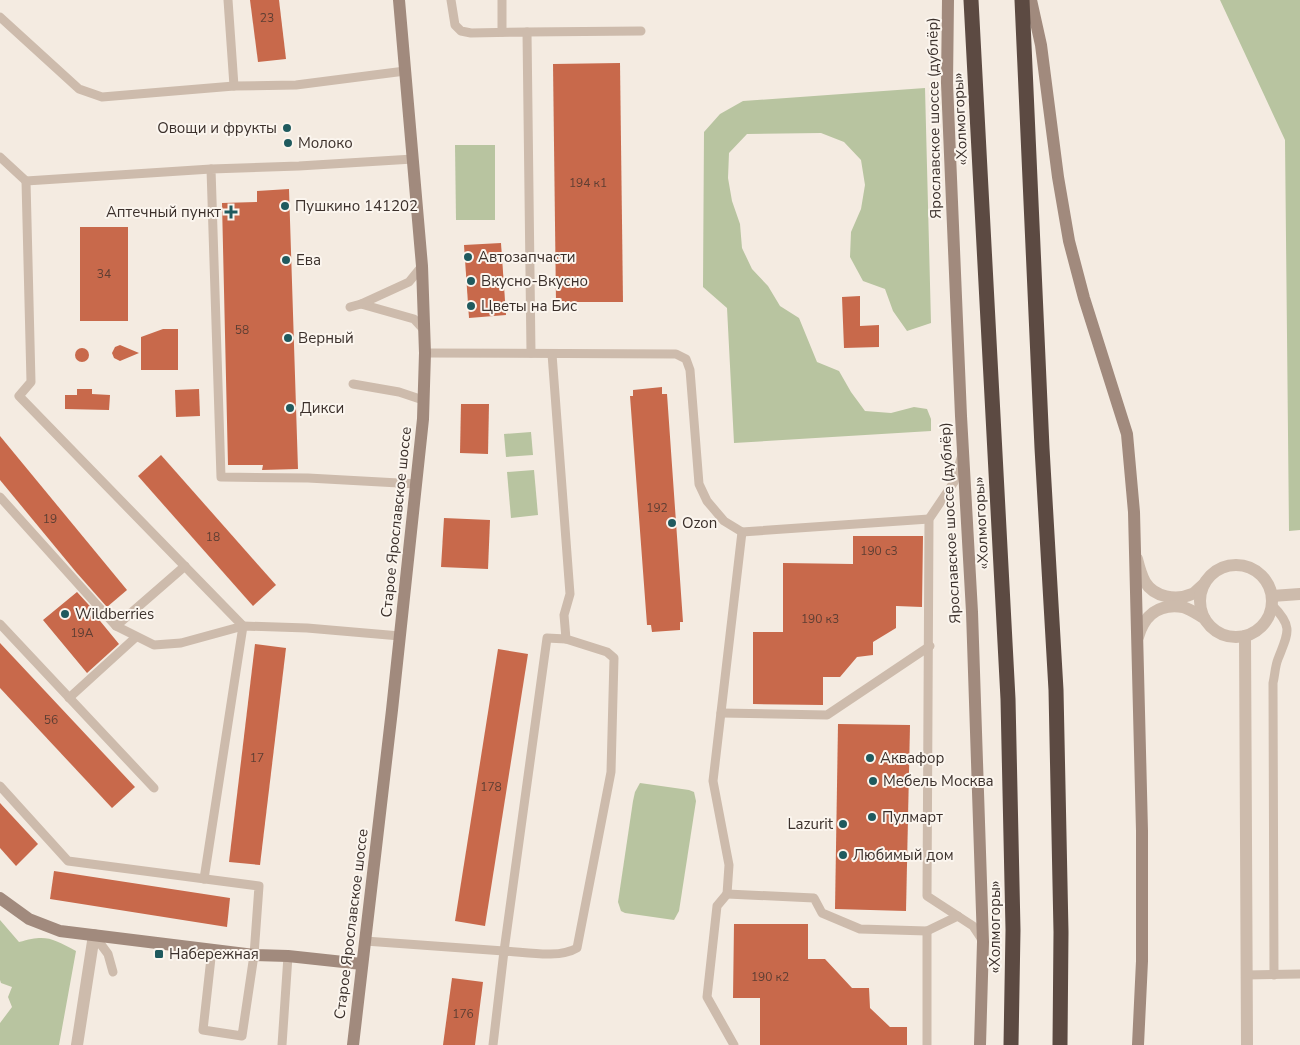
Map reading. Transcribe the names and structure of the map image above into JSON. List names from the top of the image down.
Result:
{
  "streets": {
    "highway": ["«Холмогоры»"],
    "street": ["Ярославское шоссе (дублёр)", "Старое Ярославское шоссе"]
  },
  "places": {
    "other": [
      "Овощи и фрукты",
      "Молоко",
      "Пушкино 141202",
      "Автозапчасти",
      "Ева",
      "Вкусно-Вкусно",
      "Цветы на Бис",
      "Верный",
      "Дикси",
      "Ozon",
      "Wildberries",
      "Аквафор",
      "Мебель Москва",
      "Пулмарт",
      "Lazurit",
      "Любимый дом"
    ],
    "health": ["Аптечный пункт"],
    "transit": ["Набережная"]
  },
  "house_numbers": [
    "23",
    "194 к1",
    "34",
    "58",
    "192",
    "19",
    "18",
    "190 с3",
    "190 к3",
    "19А",
    "56",
    "17",
    "178",
    "190 к2",
    "176"
  ]
}
